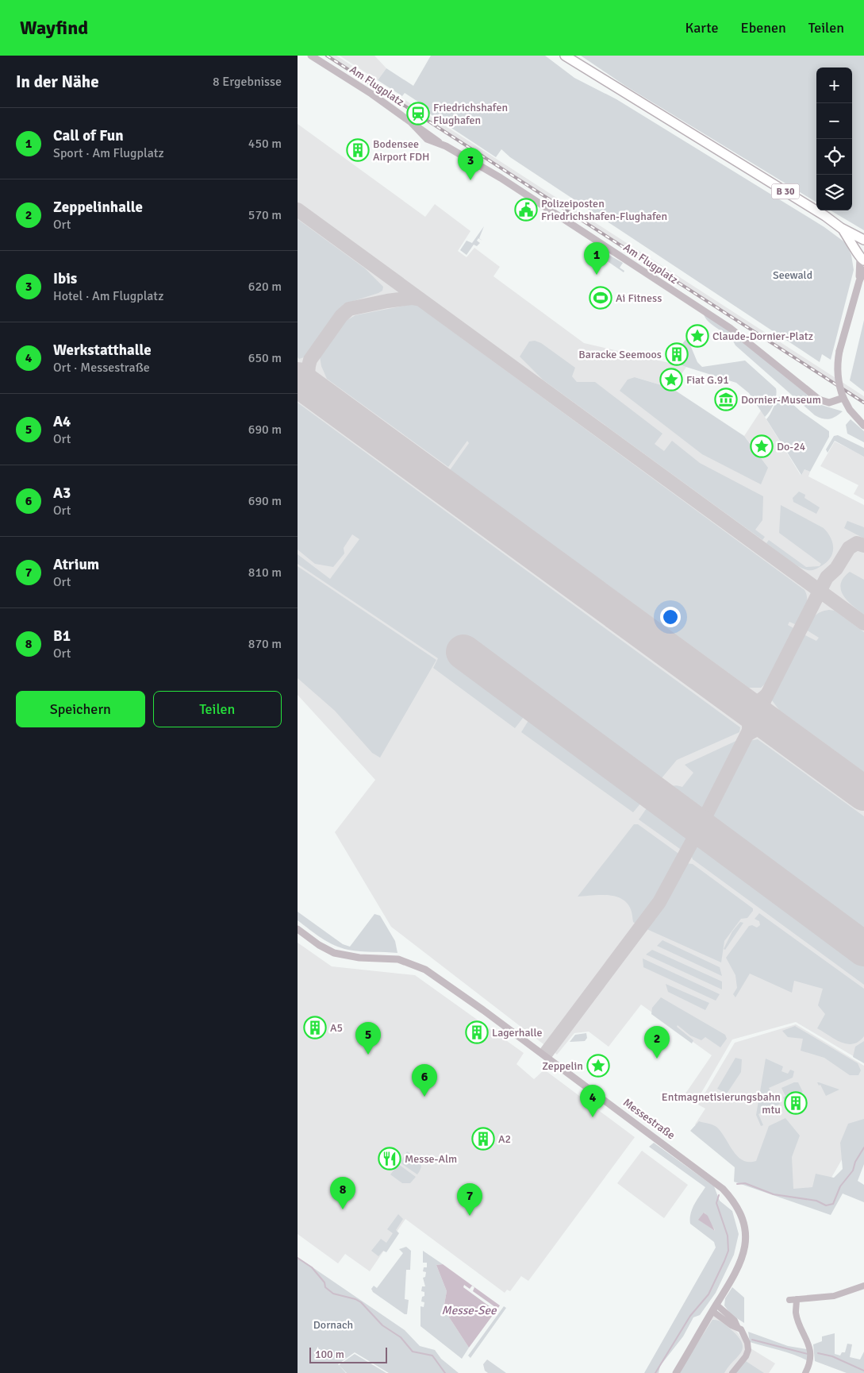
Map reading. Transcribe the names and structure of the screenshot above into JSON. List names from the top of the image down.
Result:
{
  "streets": {
    "main road": ["B 30"],
    "street": ["Am Flugplatz", "Messestraße"]
  },
  "water": ["Messe-See"],
  "parks": ["Seewald", "Dornach"],
  "places": {
    "station": ["Friedrichshafen Flughafen"],
    "building": [
      "Bodensee Airport FDH",
      "Baracke Seemoos",
      "A5",
      "Lagerhalle",
      "Entmagnetisierungsbahn mtu",
      "A2"
    ],
    "public building": ["Polizeiposten Friedrichshafen-Flughafen"],
    "sports": ["Ai Fitness"],
    "place": [
      "Claude-Dornier-Platz",
      "Fiat G.91",
      "Do-24",
      "Zeppelin"
    ],
    "museum": ["Dornier-Museum"],
    "restaurant": ["Messe-Alm"]
  },
  "scale_bar": "100 m",
  "page": {
    "header": "Wayfind",
    "nav": ["Karte", "Ebenen", "Teilen"],
    "heading": ["In der Nähe", "8 Ergebnisse"],
    "map_buttons": ["+", "−"],
    "list": [
      {
        "mark": "1",
        "name": "Call of Fun",
        "note": "Sport · Am Flugplatz",
        "value": "450 m"
      },
      {
        "mark": "2",
        "name": "Zeppelinhalle",
        "note": "Ort",
        "value": "570 m"
      },
      {
        "mark": "3",
        "name": "Ibis",
        "note": "Hotel · Am Flugplatz",
        "value": "620 m"
      },
      {
        "mark": "4",
        "name": "Werkstatthalle",
        "note": "Ort · Messestraße",
        "value": "650 m"
      },
      {
        "mark": "5",
        "name": "A4",
        "note": "Ort",
        "value": "690 m"
      },
      {
        "mark": "6",
        "name": "A3",
        "note": "Ort",
        "value": "690 m"
      },
      {
        "mark": "7",
        "name": "Atrium",
        "note": "Ort",
        "value": "810 m"
      },
      {
        "mark": "8",
        "name": "B1",
        "note": "Ort",
        "value": "870 m"
      }
    ],
    "pins": [
      "3",
      "1",
      "5",
      "2",
      "6",
      "4",
      "8",
      "7"
    ],
    "buttons": ["Speichern", "Teilen"],
    "scale": "100 m"
  }
}
